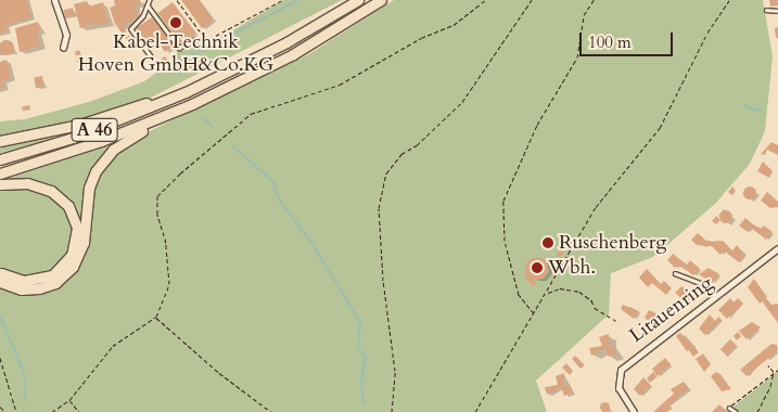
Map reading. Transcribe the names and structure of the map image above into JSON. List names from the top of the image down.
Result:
{
  "streets": {
    "highway": ["A 46"],
    "street": ["Litauenring"]
  },
  "places": ["Kabel-Technik Hoven GmbH&Co.KG", "Ruschenberg", "Wbh."],
  "scale_bar": "100 m"
}
